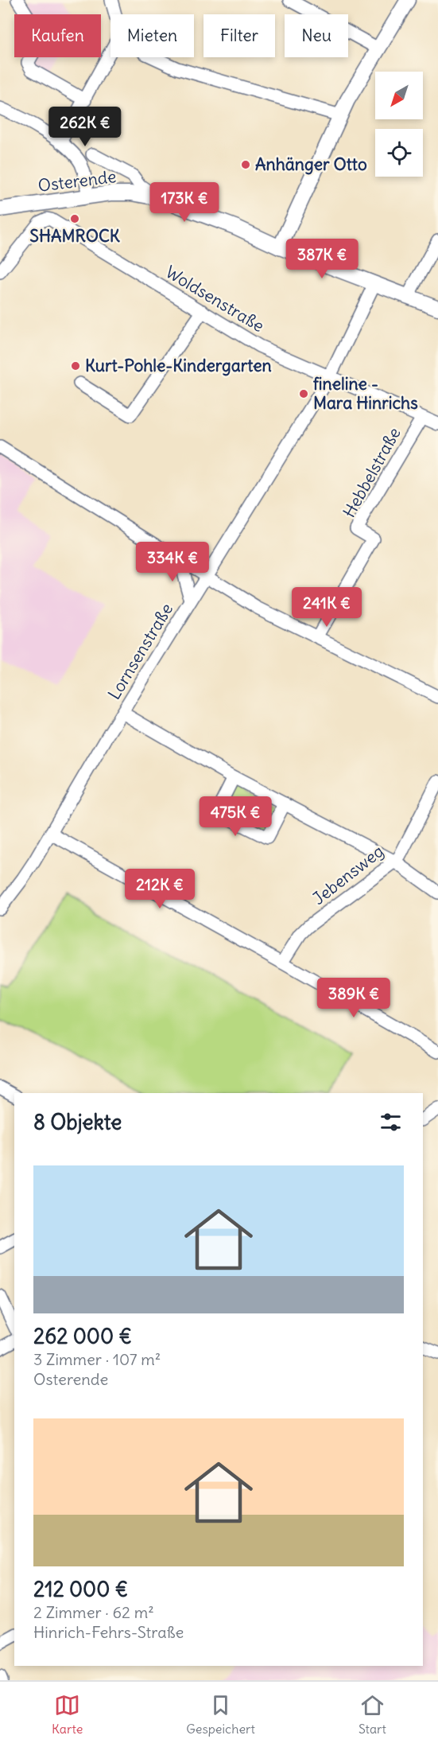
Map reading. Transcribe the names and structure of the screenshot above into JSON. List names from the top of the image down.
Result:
{
  "streets": {
    "main road": ["Osterende"],
    "street": [
      "Woldsenstraße",
      "Hebbelstraße",
      "Lornsenstraße",
      "Jebensweg"
    ]
  },
  "crossings": [
    ["Osterende", "Lornsenstraße"],
    ["Woldsenstraße", "Hebbelstraße"],
    ["Woldsenstraße", "Lornsenstraße"]
  ],
  "places": [
    "Anhänger Otto",
    "SHAMROCK",
    "Kurt-Pohle-Kindergarten",
    "fineline - Mara Hinrichs"
  ],
  "north": "bottom left",
  "page": {
    "chip": [
      "Kaufen",
      "Mieten",
      "Filter",
      "Neu"
    ],
    "price": [
      "262K €",
      "173K €",
      "387K €",
      "334K €",
      "241K €",
      "475K €",
      "212K €",
      "389K €"
    ],
    "heading": "8 Objekte",
    "list": [
      {
        "name": "262 000 €",
        "note": "3 Zimmer · 107 m² · Osterende"
      },
      {
        "name": "212 000 €",
        "note": "2 Zimmer · 62 m² · Hinrich-Fehrs-Straße"
      }
    ],
    "tabs": ["Karte", "Gespeichert", "Start"]
  }
}
